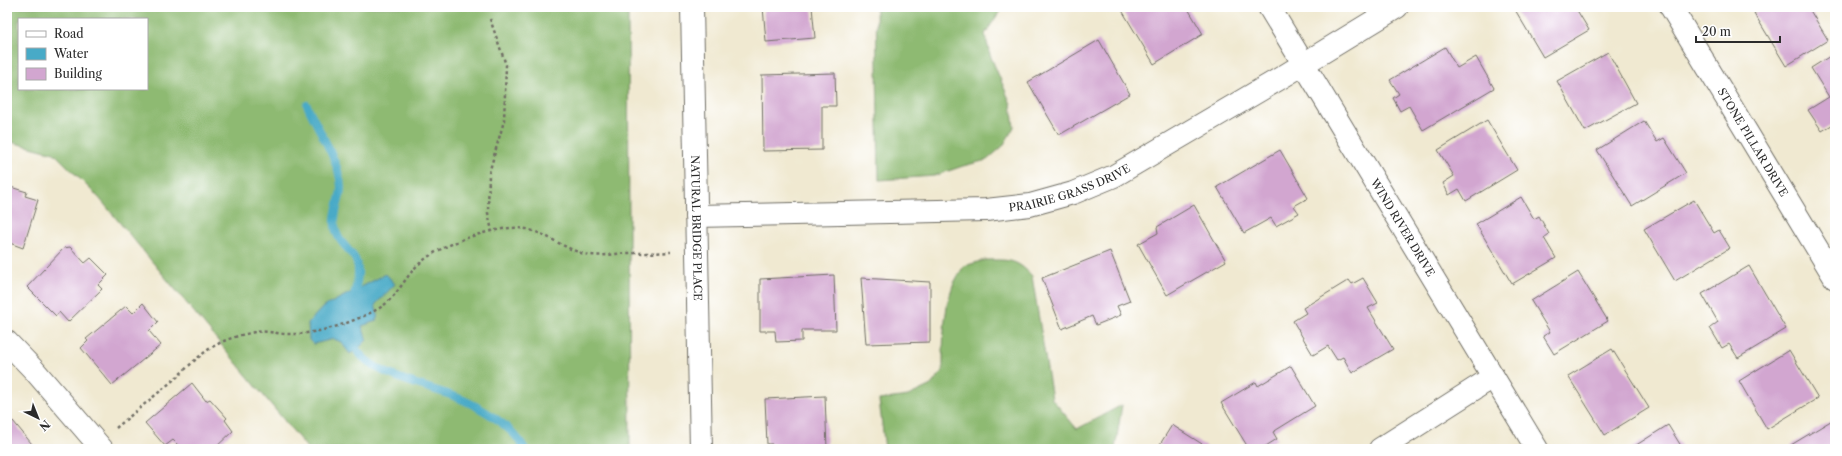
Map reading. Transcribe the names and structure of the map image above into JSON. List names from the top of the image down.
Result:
{
  "streets": {
    "street": [
      "STONE PILLAR DRIVE",
      "PRAIRIE GRASS DRIVE",
      "NATURAL BRIDGE PLACE",
      "WIND RIVER DRIVE"
    ]
  },
  "crossings": [
    ["PRAIRIE GRASS DRIVE", "NATURAL BRIDGE PLACE"],
    ["PRAIRIE GRASS DRIVE", "WIND RIVER DRIVE"]
  ],
  "legend": ["Road", "Water", "Building"],
  "scale_bar": "20 m",
  "north": "bottom right"
}
